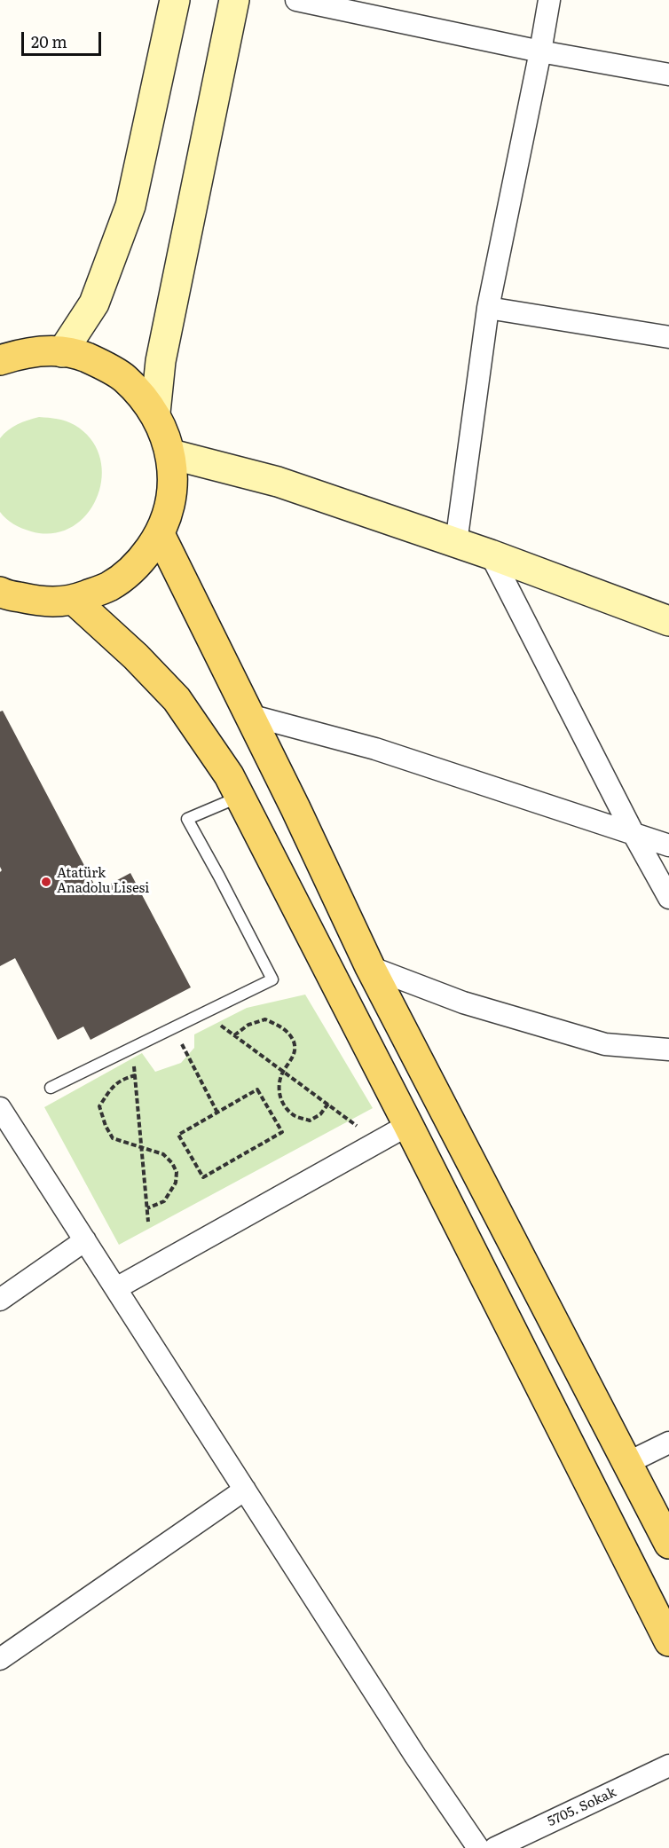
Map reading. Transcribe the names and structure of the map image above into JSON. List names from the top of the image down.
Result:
{
  "streets": {
    "street": ["5705. Sokak"]
  },
  "places": ["Atatürk Anadolu Lisesi"],
  "scale_bar": "20 m"
}
